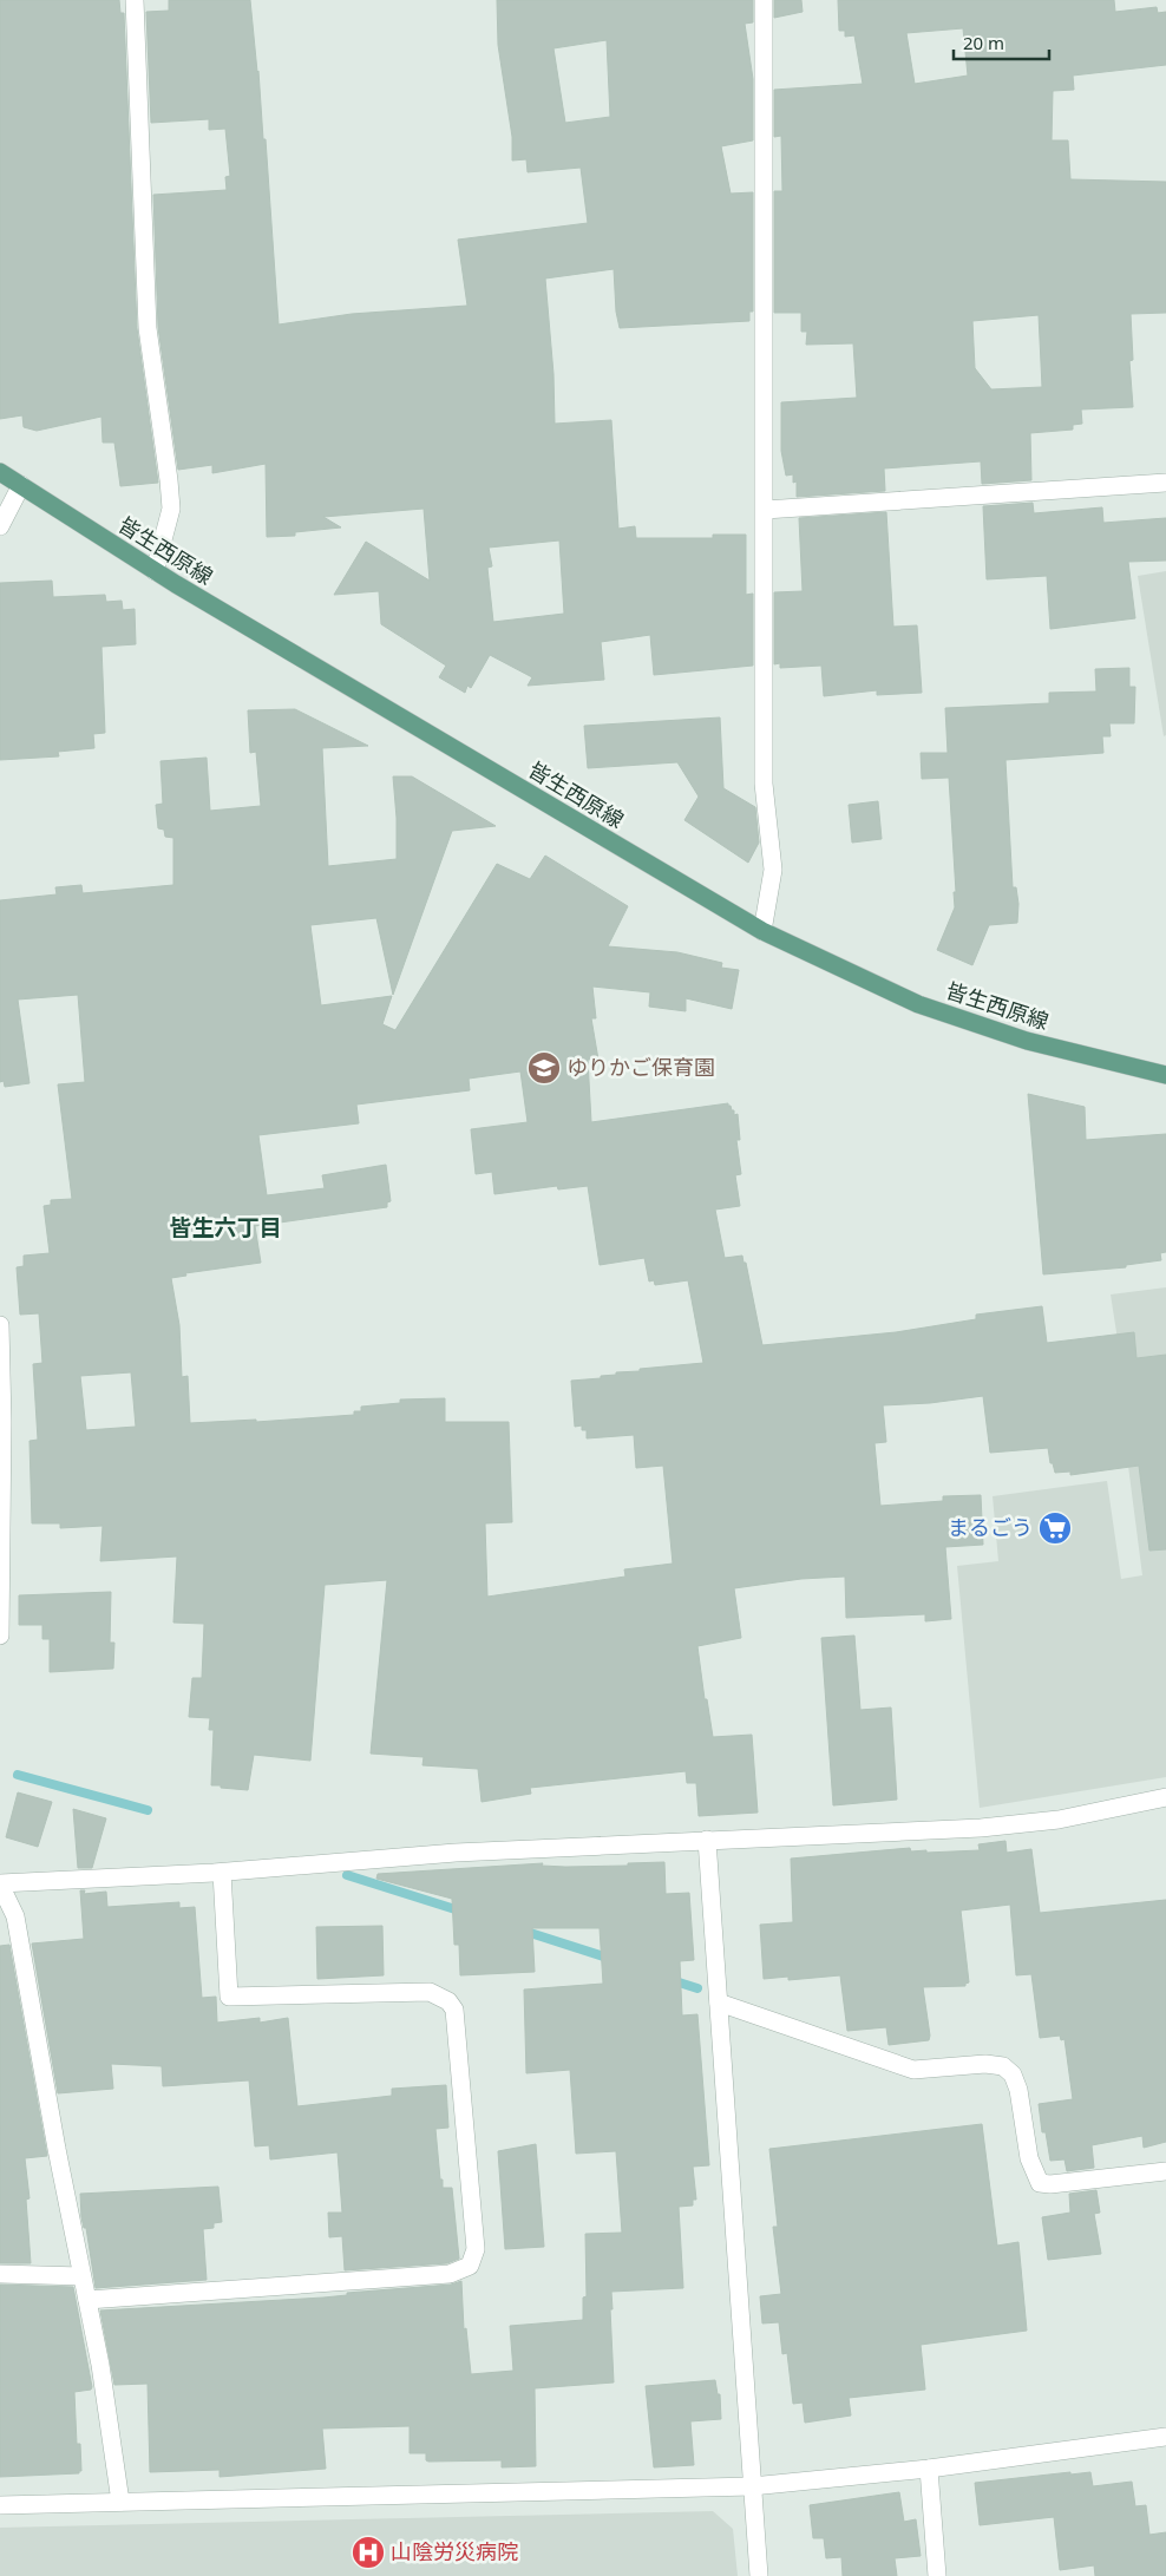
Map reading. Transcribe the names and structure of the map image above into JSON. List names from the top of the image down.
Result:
{
  "streets": {
    "main road": ["皆生西原線"]
  },
  "districts": ["皆生六丁目"],
  "places": {
    "school or university": ["ゆりかご保育園"],
    "supermarket": ["まるごう"],
    "hospital": ["山陰労災病院"]
  },
  "scale_bar": "20 m"
}
